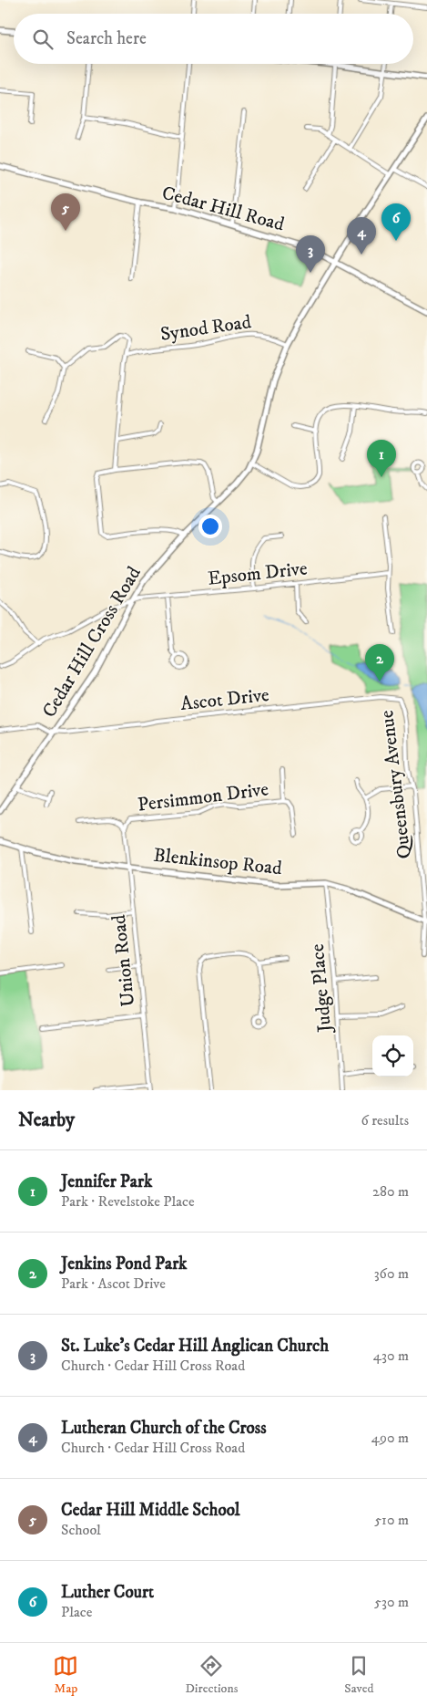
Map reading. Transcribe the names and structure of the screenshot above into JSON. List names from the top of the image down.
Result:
{
  "streets": {
    "main road": ["Cedar Hill Road", "Cedar Hill Cross Road", "Blenkinsop Road"],
    "street": [
      "Synod Road",
      "Epsom Drive",
      "Ascot Drive",
      "Queensbury Avenue",
      "Persimmon Drive",
      "Union Road",
      "Judge Place"
    ]
  },
  "crossings": [
    ["Cedar Hill Road", "Cedar Hill Cross Road"],
    ["Synod Road", "Cedar Hill Cross Road"],
    ["Epsom Drive", "Cedar Hill Cross Road"],
    ["Cedar Hill Cross Road", "Ascot Drive"],
    ["Ascot Drive", "Queensbury Avenue"],
    ["Queensbury Avenue", "Blenkinsop Road"],
    ["Persimmon Drive", "Union Road"],
    ["Blenkinsop Road", "Union Road"],
    ["Blenkinsop Road", "Judge Place"]
  ],
  "page": {
    "search": "Search here",
    "pins": [
      "5",
      "6",
      "4",
      "3",
      "1",
      "2"
    ],
    "heading": ["Nearby", "6 results"],
    "list": [
      {
        "mark": "1",
        "name": "Jennifer Park",
        "note": "Park · Revelstoke Place",
        "value": "280 m"
      },
      {
        "mark": "2",
        "name": "Jenkins Pond Park",
        "note": "Park · Ascot Drive",
        "value": "360 m"
      },
      {
        "mark": "3",
        "name": "St. Luke's Cedar Hill Anglican Church",
        "note": "Church · Cedar Hill Cross Road",
        "value": "430 m"
      },
      {
        "mark": "4",
        "name": "Lutheran Church of the Cross",
        "note": "Church · Cedar Hill Cross Road",
        "value": "490 m"
      },
      {
        "mark": "5",
        "name": "Cedar Hill Middle School",
        "note": "School",
        "value": "510 m"
      },
      {
        "mark": "6",
        "name": "Luther Court",
        "note": "Place",
        "value": "530 m"
      }
    ],
    "nav": ["Map", "Directions", "Saved"]
  }
}
